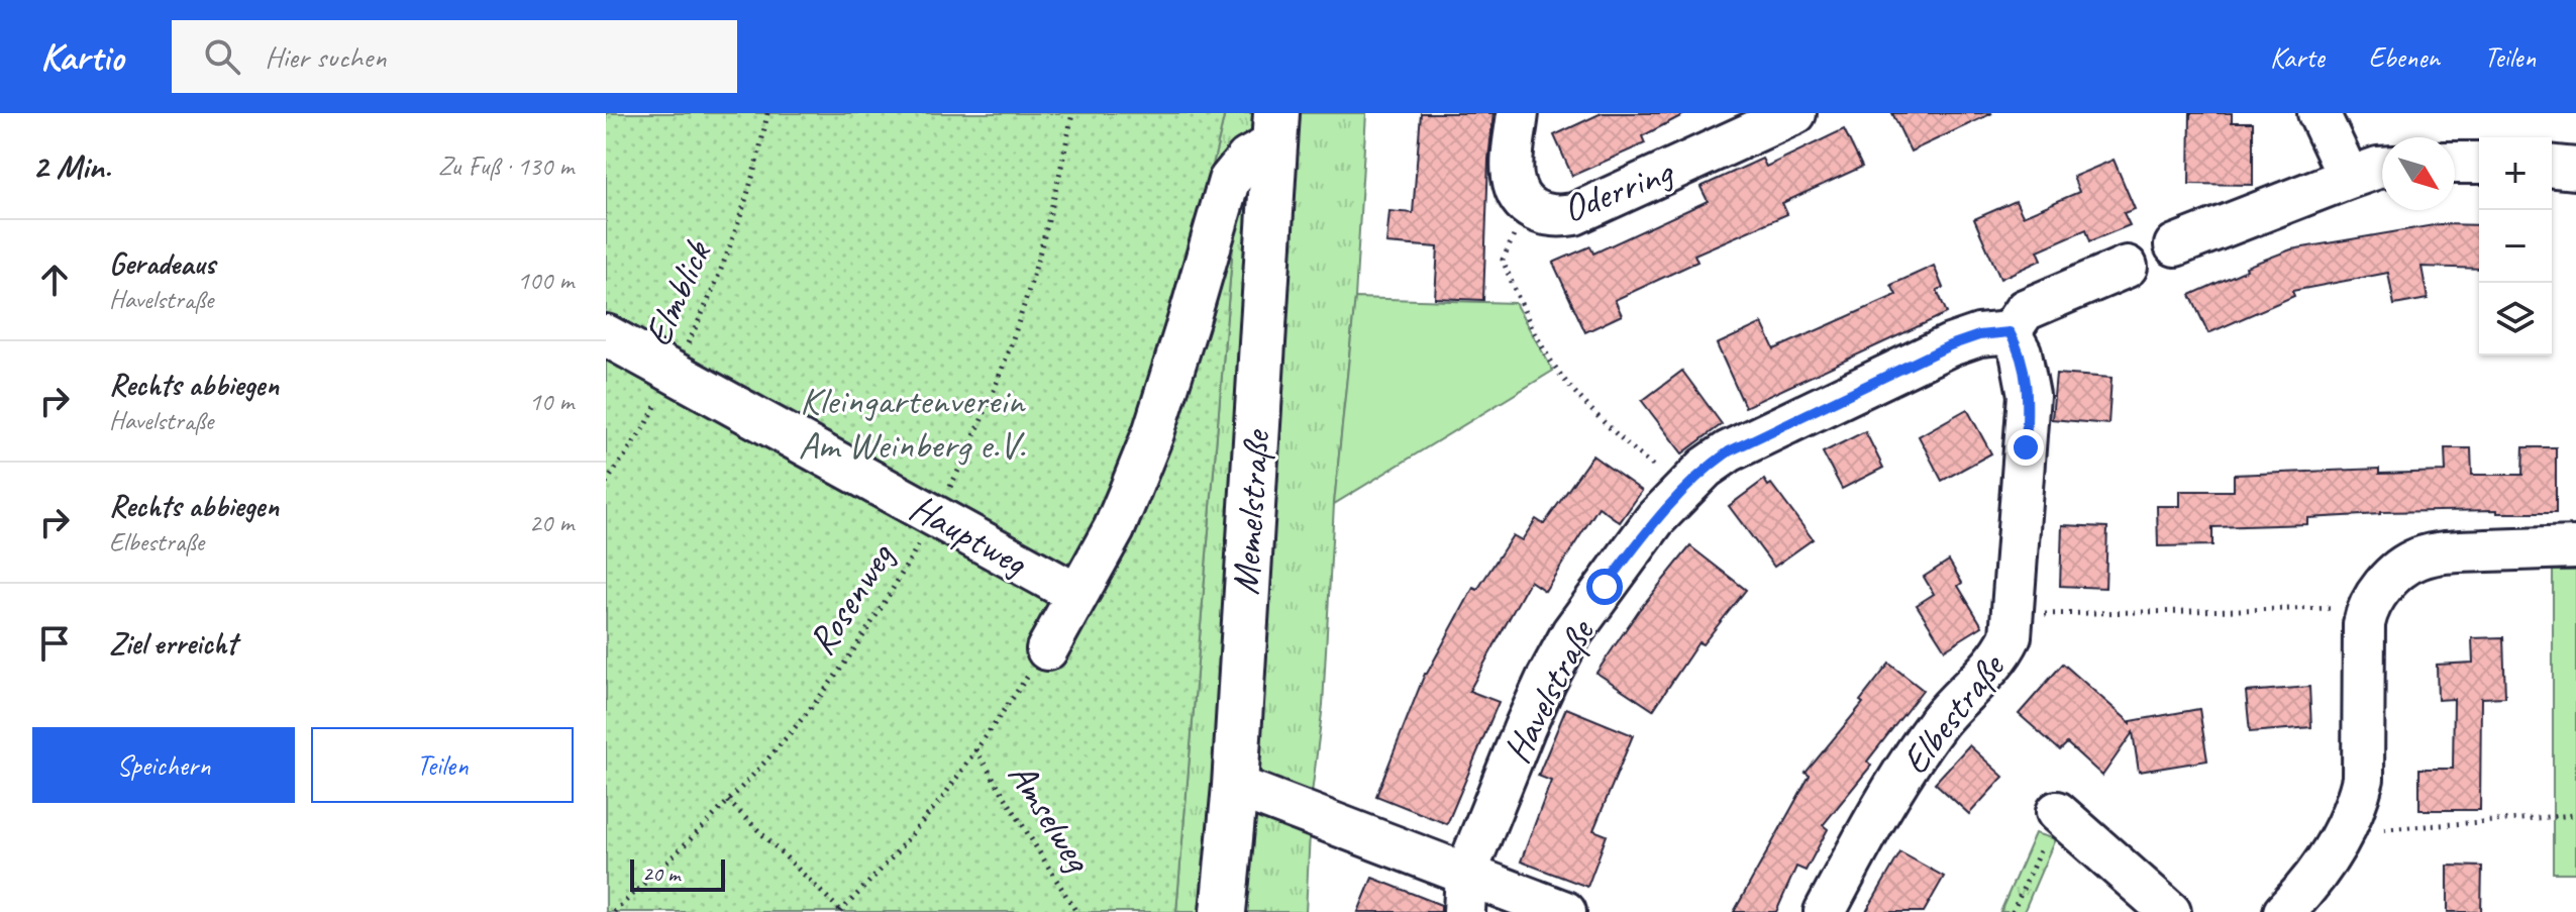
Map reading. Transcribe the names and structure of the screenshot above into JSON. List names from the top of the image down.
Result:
{
  "streets": {
    "main road": ["Memelstraße"],
    "street": [
      "Oderring",
      "Hauptweg",
      "Havelstraße",
      "Elbestraße"
    ],
    "path": ["Elmblick", "Rosenweg", "Amselweg"]
  },
  "crossings": [
    ["Elmblick", "Hauptweg"],
    ["Hauptweg", "Rosenweg"],
    ["Havelstraße", "Elbestraße"]
  ],
  "parks": ["Kleingartenverein Am Weinberg e.V."],
  "scale_bar": "20 m",
  "north": "bottom right",
  "page": {
    "header": "Kartio",
    "search": "Hier suchen",
    "nav": ["Karte", "Ebenen", "Teilen"],
    "heading": ["2 Min.", "Zu Fuß · 130 m"],
    "map_buttons": ["+", "−"],
    "list": [
      ["Geradeaus", "Havelstraße", "100 m"],
      ["Rechts abbiegen", "Havelstraße", "10 m"],
      ["Rechts abbiegen", "Elbestraße", "20 m"],
      "Ziel erreicht"
    ],
    "buttons": ["Speichern", "Teilen"],
    "scale": "20 m"
  }
}
